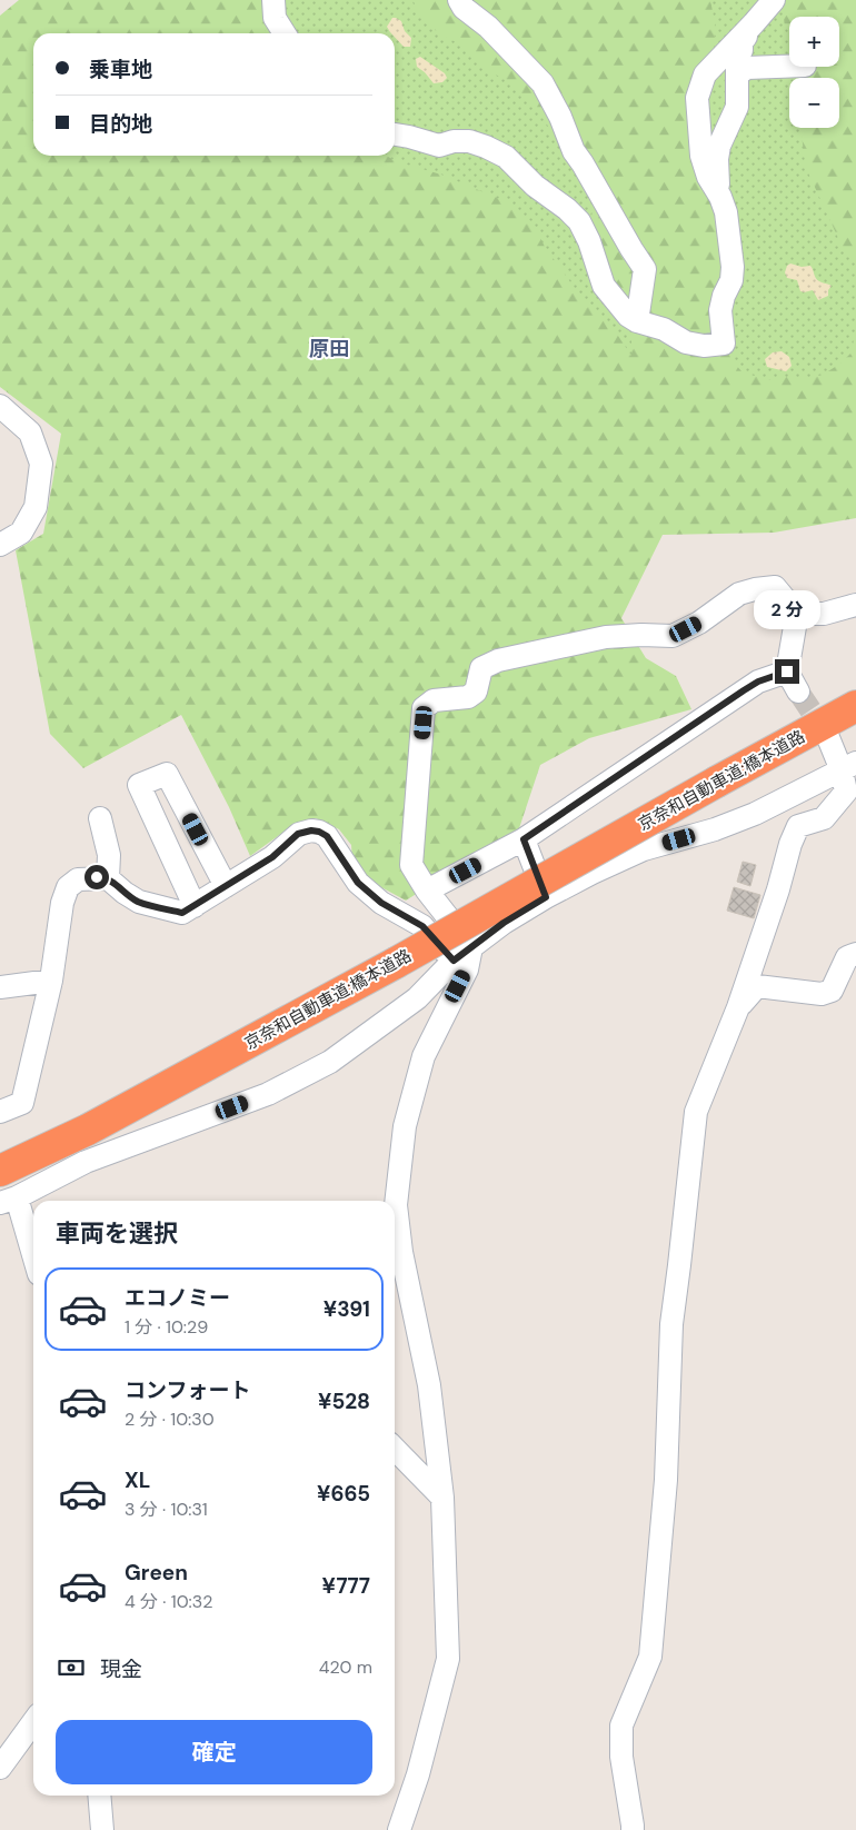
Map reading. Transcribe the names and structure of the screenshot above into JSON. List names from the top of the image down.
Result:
{
  "streets": {
    "highway": ["京奈和自動車道;橋本道路"]
  },
  "districts": ["原田"],
  "page": {
    "map_buttons": ["+", "−"],
    "banner": ["乗車地", "目的地"],
    "bubble": "2 分",
    "heading": "車両を選択",
    "list": [
      {
        "name": "エコノミー",
        "note": "1 分 · 10:29",
        "value": "¥391"
      },
      {
        "name": "コンフォート",
        "note": "2 分 · 10:30",
        "value": "¥528"
      },
      {
        "name": "XL",
        "note": "3 分 · 10:31",
        "value": "¥665"
      },
      {
        "name": "Green",
        "note": "4 分 · 10:32",
        "value": "¥777"
      }
    ],
    "pay": ["現金", "420 m"],
    "buttons": "確定"
  }
}
